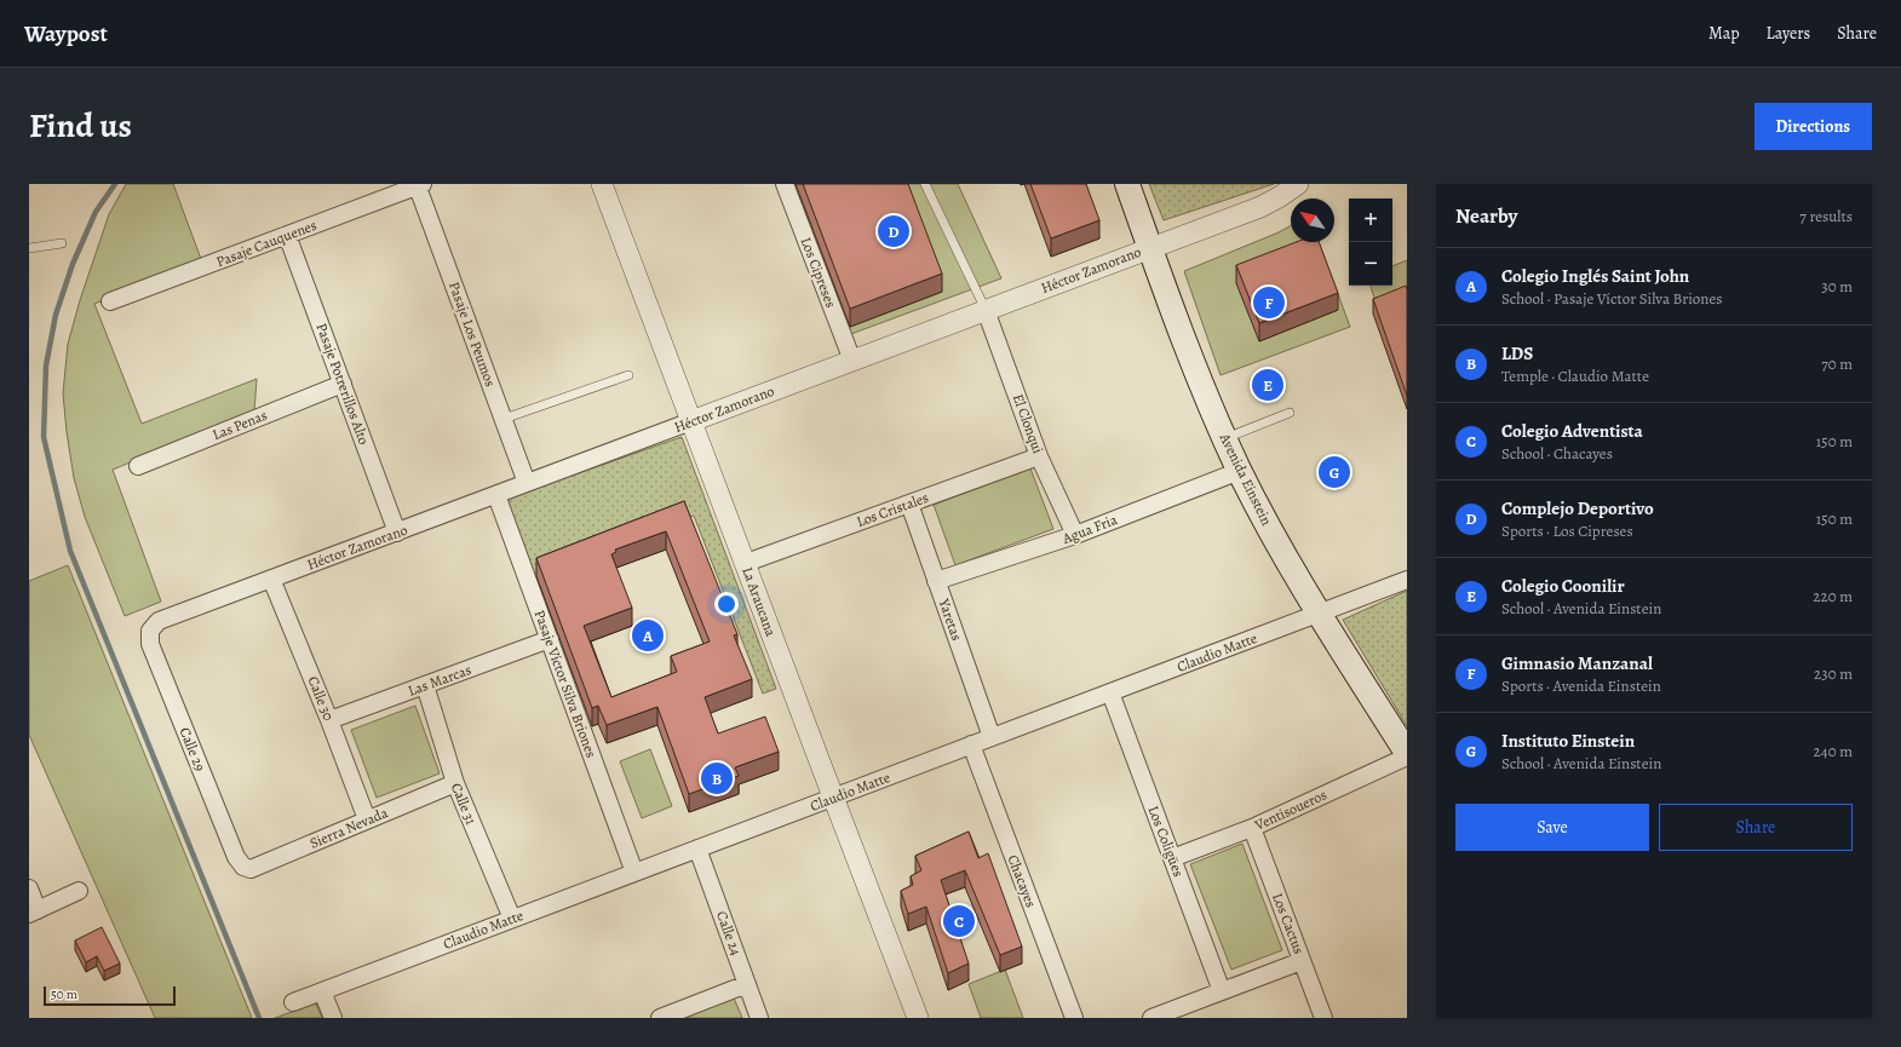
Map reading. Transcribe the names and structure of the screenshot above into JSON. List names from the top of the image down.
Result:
{
  "streets": {
    "main road": ["Avenida Einstein"],
    "street": [
      "Pasaje Cauquenes",
      "Héctor Zamorano",
      "Los Cipreses",
      "Pasaje Los Peumos",
      "Pasaje Potrerillos Alto",
      "El Clonqui",
      "Las Penas",
      "Los Cristales",
      "Agua Fria",
      "La Araucana",
      "Yaretas",
      "Claudio Matte",
      "Las Marcas",
      "Pasaje Víctor Silva Briones",
      "Calle 30",
      "Calle 29",
      "Calle 31",
      "Ventisoueros",
      "Sierra Nevada",
      "Los Coligües",
      "Chacayes",
      "Los Cactus",
      "Calle 24"
    ]
  },
  "crossings": [
    ["Pasaje Cauquenes", "Pasaje Los Peumos"],
    ["Pasaje Cauquenes", "Pasaje Potrerillos Alto"],
    ["Héctor Zamorano", "Los Cipreses"],
    ["Héctor Zamorano", "Pasaje Los Peumos"],
    ["Héctor Zamorano", "Pasaje Potrerillos Alto"],
    ["Héctor Zamorano", "El Clonqui"],
    ["Héctor Zamorano", "Avenida Einstein"],
    ["Héctor Zamorano", "La Araucana"],
    ["Héctor Zamorano", "Pasaje Víctor Silva Briones"],
    ["Héctor Zamorano", "Calle 30"],
    ["Héctor Zamorano", "Calle 29"],
    ["Pasaje Potrerillos Alto", "Las Penas"],
    ["El Clonqui", "Los Cristales"],
    ["El Clonqui", "Agua Fria"],
    ["Avenida Einstein", "Agua Fria"],
    ["Avenida Einstein", "Claudio Matte"],
    ["Avenida Einstein", "Ventisoueros"],
    ["Los Cristales", "La Araucana"],
    ["Los Cristales", "Yaretas"],
    ["Agua Fria", "Yaretas"],
    ["La Araucana", "Claudio Matte"],
    ["Yaretas", "Claudio Matte"],
    ["Claudio Matte", "Pasaje Víctor Silva Briones"],
    ["Claudio Matte", "Calle 31"],
    ["Claudio Matte", "Los Coligües"],
    ["Claudio Matte", "Chacayes"],
    ["Claudio Matte", "Calle 24"],
    ["Las Marcas", "Pasaje Víctor Silva Briones"],
    ["Las Marcas", "Calle 30"],
    ["Las Marcas", "Calle 31"],
    ["Calle 30", "Sierra Nevada"],
    ["Calle 29", "Sierra Nevada"],
    ["Calle 31", "Sierra Nevada"],
    ["Ventisoueros", "Los Coligües"],
    ["Ventisoueros", "Los Cactus"]
  ],
  "scale_bar": "50 m",
  "north": "top left",
  "page": {
    "header": "Waypost",
    "nav": ["Map", "Layers", "Share"],
    "title": "Find us",
    "buttons": [
      "Directions",
      ["Save", "Share"]
    ],
    "heading": ["Nearby", "7 results"],
    "map_buttons": ["+", "−"],
    "pins": [
      "D",
      "F",
      "E",
      "G",
      "A",
      "B",
      "C"
    ],
    "list": [
      {
        "mark": "A",
        "name": "Colegio Inglés Saint John",
        "note": "School · Pasaje Víctor Silva Briones",
        "value": "30 m"
      },
      {
        "mark": "B",
        "name": "LDS",
        "note": "Temple · Claudio Matte",
        "value": "70 m"
      },
      {
        "mark": "C",
        "name": "Colegio Adventista",
        "note": "School · Chacayes",
        "value": "150 m"
      },
      {
        "mark": "D",
        "name": "Complejo Deportivo",
        "note": "Sports · Los Cipreses",
        "value": "150 m"
      },
      {
        "mark": "E",
        "name": "Colegio Coonilir",
        "note": "School · Avenida Einstein",
        "value": "220 m"
      },
      {
        "mark": "F",
        "name": "Gimnasio Manzanal",
        "note": "Sports · Avenida Einstein",
        "value": "230 m"
      },
      {
        "mark": "G",
        "name": "Instituto Einstein",
        "note": "School · Avenida Einstein",
        "value": "240 m"
      }
    ],
    "scale": "50 m"
  }
}
